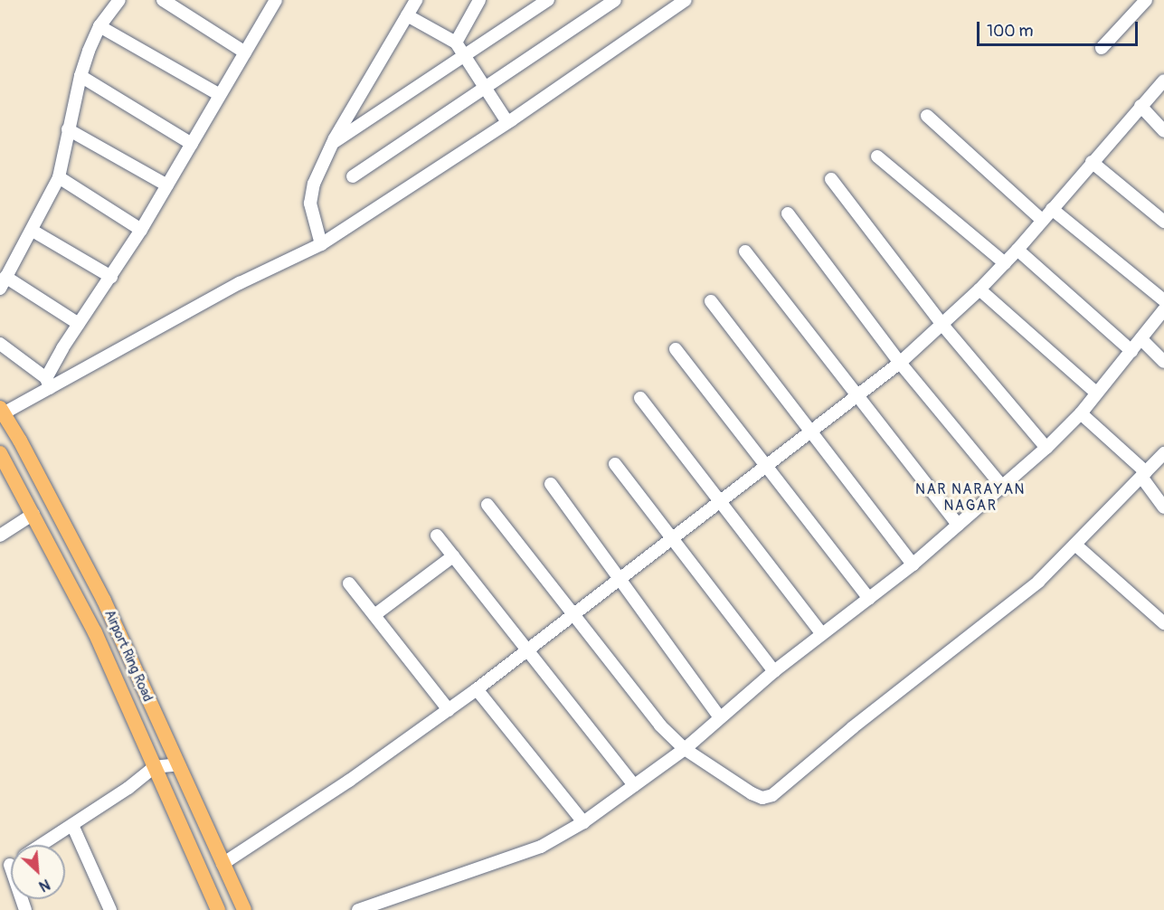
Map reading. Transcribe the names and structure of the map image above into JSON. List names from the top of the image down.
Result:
{
  "streets": {
    "main road": ["Airport Ring Road"]
  },
  "districts": ["NAR NARAYAN NAGAR"],
  "scale_bar": "100 m",
  "north": "bottom right"
}
